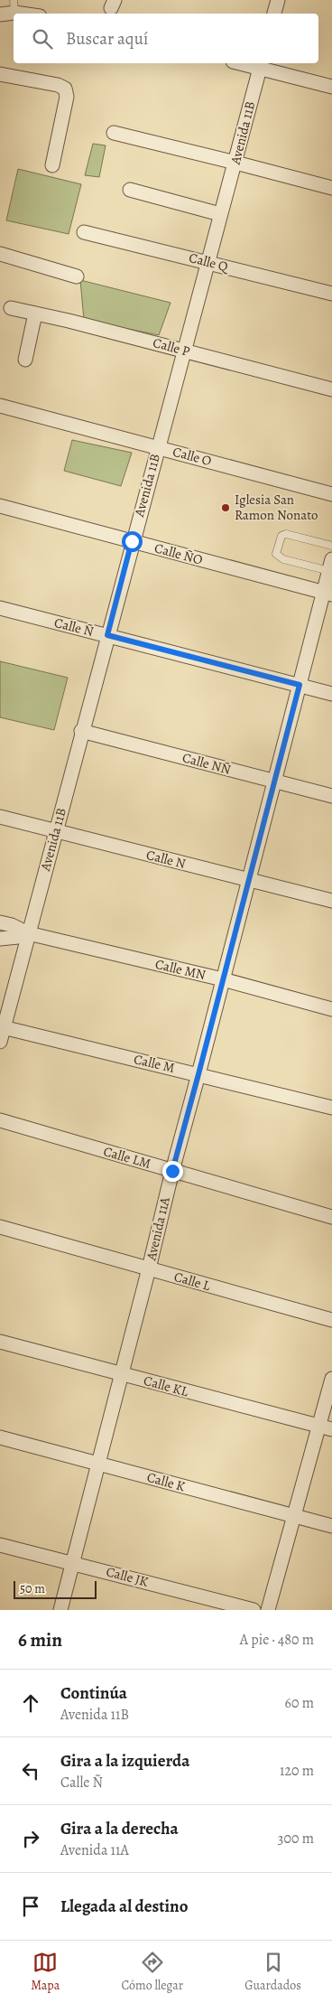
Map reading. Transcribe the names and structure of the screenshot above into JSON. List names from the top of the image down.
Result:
{
  "streets": {
    "street": [
      "Avenida 11B",
      "Calle Q",
      "Calle P",
      "Calle O",
      "Calle ÑO",
      "Calle Ñ",
      "Calle NÑ",
      "Calle N",
      "Calle MN",
      "Calle M",
      "Calle LM",
      "Avenida 11A",
      "Calle L",
      "Calle KL",
      "Calle K",
      "Calle JK"
    ]
  },
  "crossings": [
    ["Avenida 11B", "Calle Q"],
    ["Avenida 11B", "Calle P"],
    ["Avenida 11B", "Calle O"],
    ["Avenida 11B", "Calle ÑO"],
    ["Avenida 11B", "Calle Ñ"],
    ["Avenida 11B", "Calle NÑ"],
    ["Avenida 11B", "Calle N"],
    ["Avenida 11B", "Calle MN"],
    ["Avenida 11B", "Calle M"],
    ["Calle ÑO", "Avenida 11A"],
    ["Calle Ñ", "Avenida 11A"],
    ["Calle NÑ", "Avenida 11A"],
    ["Calle N", "Avenida 11A"],
    ["Calle MN", "Avenida 11A"],
    ["Calle M", "Avenida 11A"],
    ["Calle LM", "Avenida 11A"],
    ["Avenida 11A", "Calle L"],
    ["Avenida 11A", "Calle KL"],
    ["Avenida 11A", "Calle K"],
    ["Avenida 11A", "Calle JK"]
  ],
  "places": ["Iglesia San Ramon Nonato"],
  "scale_bar": "50 m",
  "page": {
    "search": "Buscar aquí",
    "scale": "50 m",
    "heading": ["6 min", "A pie · 480 m"],
    "list": [
      ["Continúa", "Avenida 11B", "60 m"],
      ["Gira a la izquierda", "Calle Ñ", "120 m"],
      ["Gira a la derecha", "Avenida 11A", "300 m"],
      "Llegada al destino"
    ],
    "nav": ["Mapa", "Cómo llegar", "Guardados"]
  }
}
